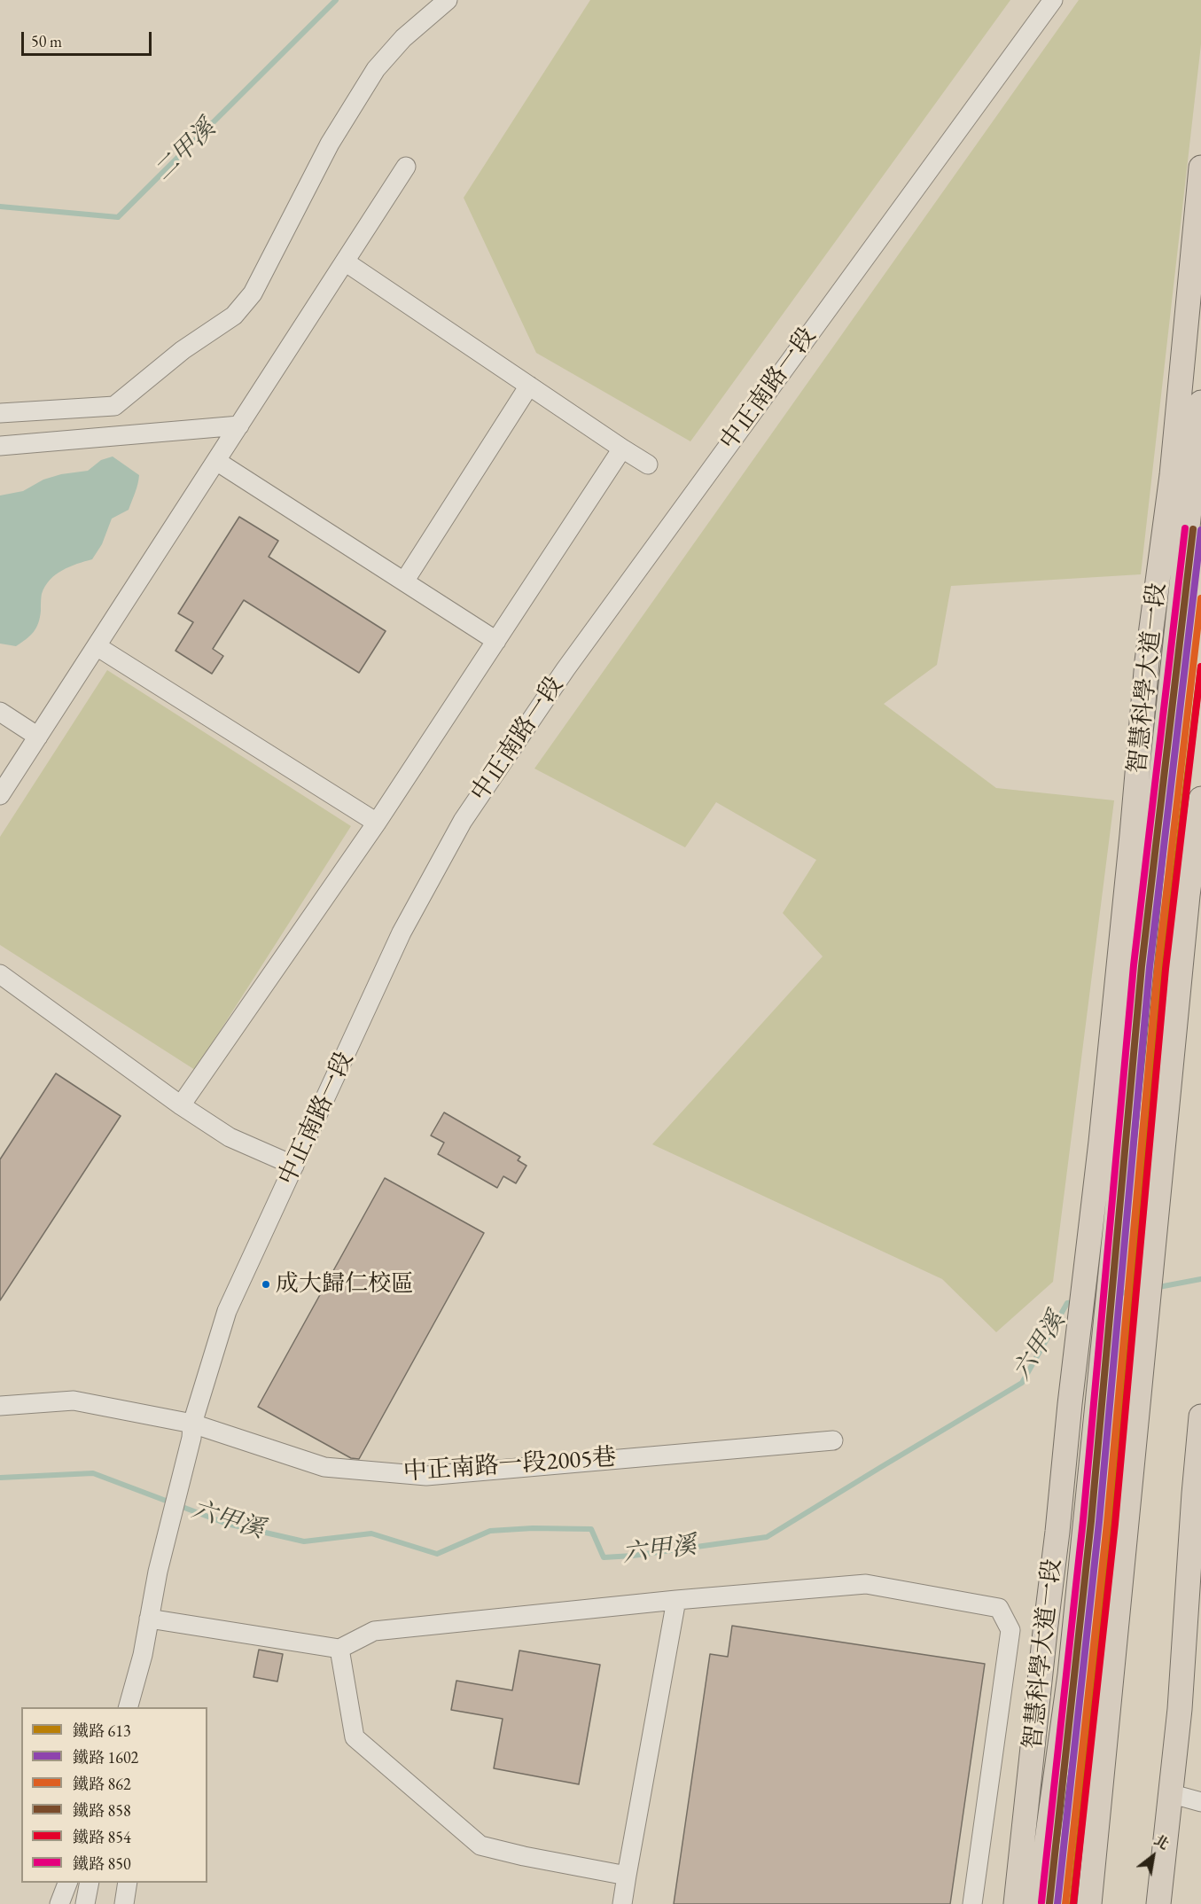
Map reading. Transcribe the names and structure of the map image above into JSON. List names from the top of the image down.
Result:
{
  "streets": {
    "main road": ["智慧科學大道一段"],
    "street": ["中正南路一段", "中正南路一段2005巷"]
  },
  "crossings": [
    ["中正南路一段", "中正南路一段2005巷"]
  ],
  "water": ["二甲溪", "六甲溪"],
  "places": ["成大歸仁校區"],
  "lines": [
    "rail line 850",
    "rail line 858",
    "rail line 1602",
    "rail line 862",
    "rail line 613",
    "rail line 854"
  ],
  "legend": [
    "鐵路 613",
    "鐵路 1602",
    "鐵路 862",
    "鐵路 858",
    "鐵路 854",
    "鐵路 850"
  ],
  "scale_bar": "50 m",
  "north": "top right"
}
